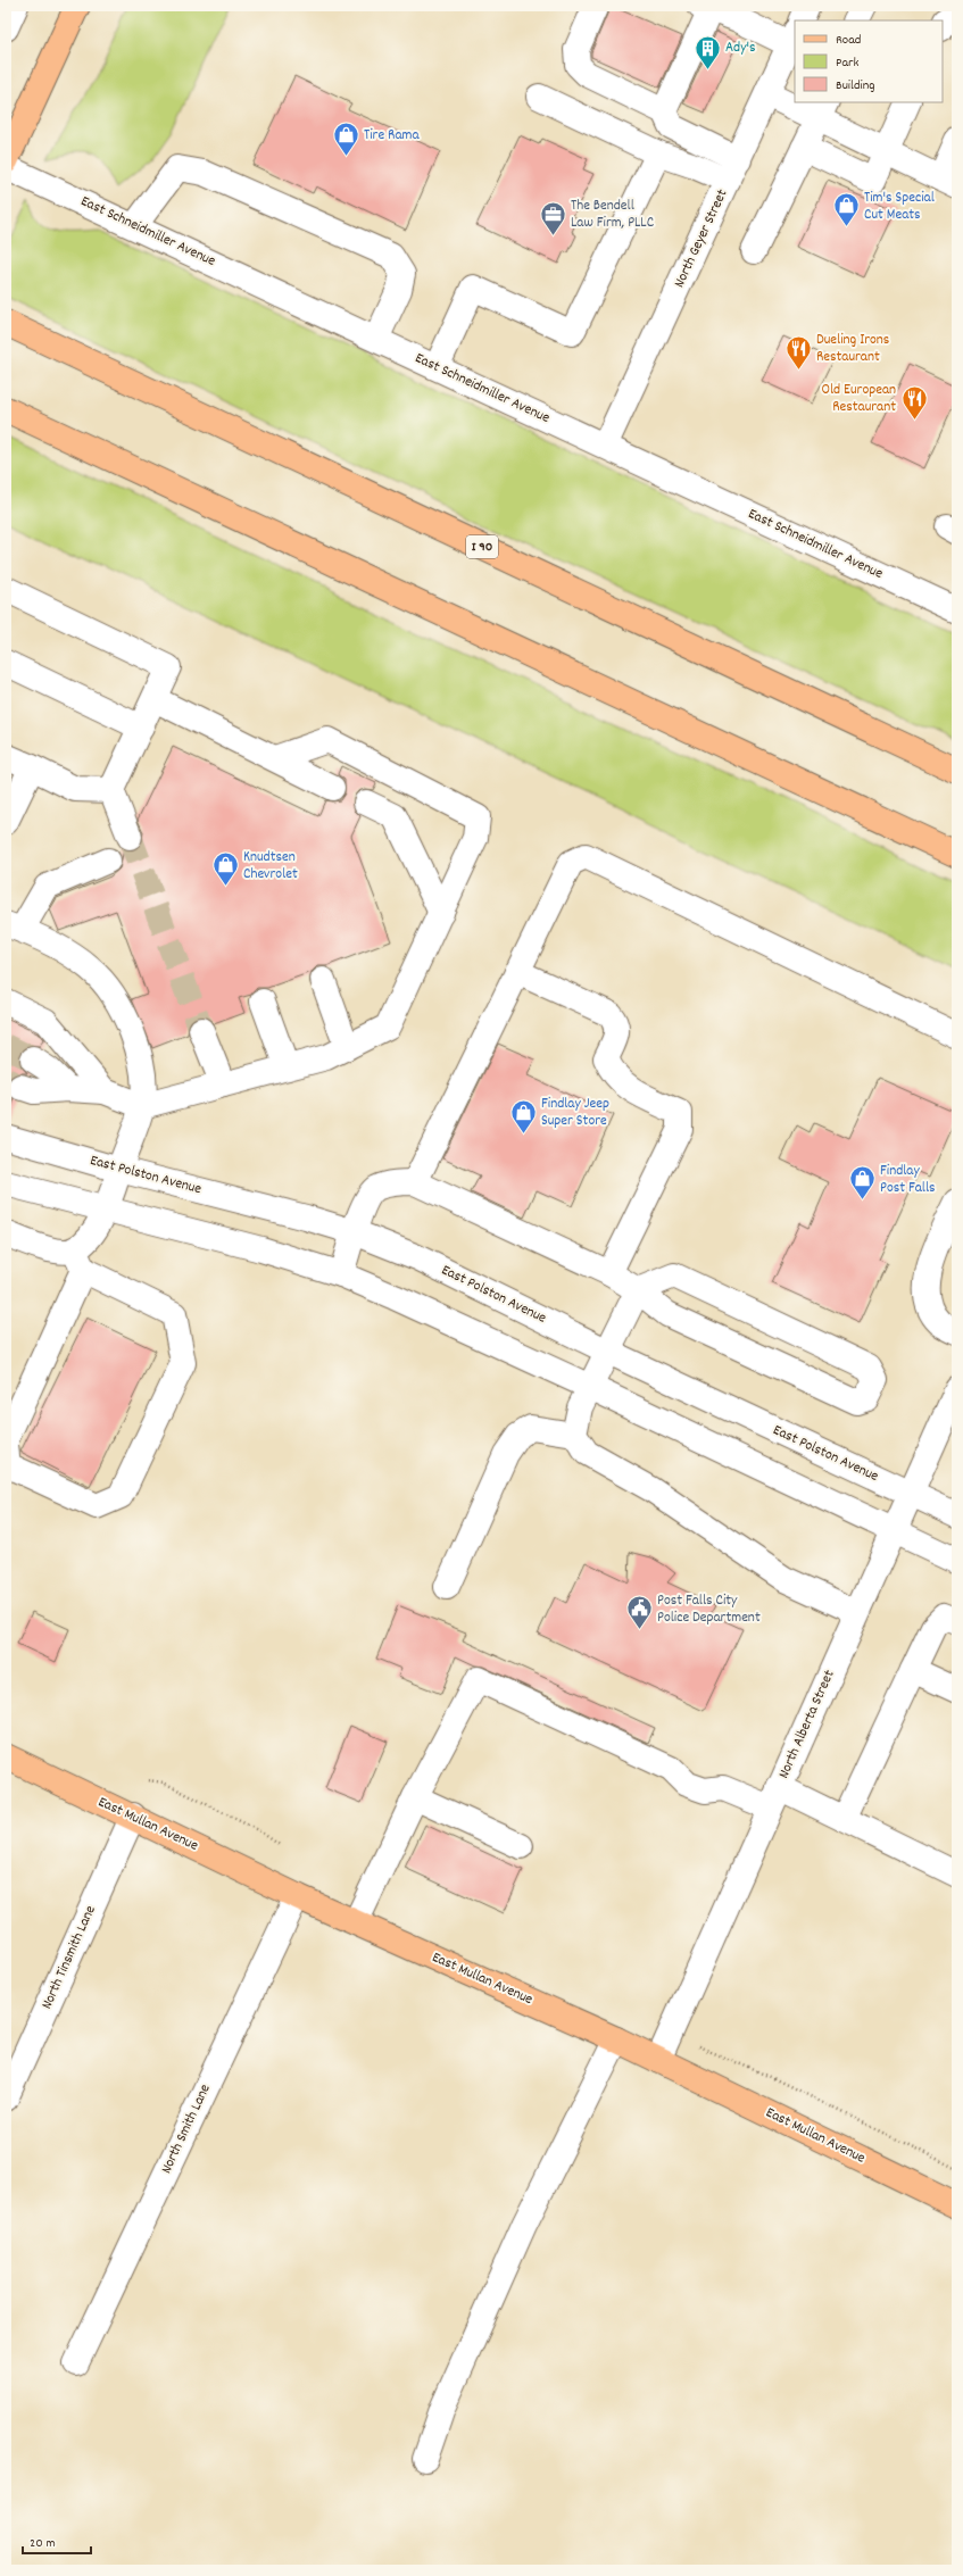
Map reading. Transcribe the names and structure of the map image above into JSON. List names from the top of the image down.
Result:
{
  "streets": {
    "main road": ["I 90", "East Mullan Avenue"],
    "street": [
      "East Schneidmiller Avenue",
      "North Geyer Street",
      "East Polston Avenue",
      "North Alberta Street",
      "North Tinsmith Lane",
      "North Smith Lane"
    ]
  },
  "crossings": [
    ["East Schneidmiller Avenue", "North Geyer Street"],
    ["East Polston Avenue", "North Alberta Street"],
    ["North Alberta Street", "East Mullan Avenue"],
    ["East Mullan Avenue", "North Tinsmith Lane"],
    ["East Mullan Avenue", "North Smith Lane"]
  ],
  "places": {
    "building": ["Ady's"],
    "shop": [
      "Tire Rama",
      "Tim's Special Cut Meats",
      "Knudtsen Chevrolet",
      "Findlay Jeep Super Store",
      "Findlay Post Falls"
    ],
    "office": ["The Bendell Law Firm, PLLC"],
    "restaurant": ["Dueling Irons Restaurant", "Old European Restaurant"],
    "public building": ["Post Falls City Police Department"]
  },
  "legend": ["Road", "Park", "Building"],
  "scale_bar": "20 m"
}
